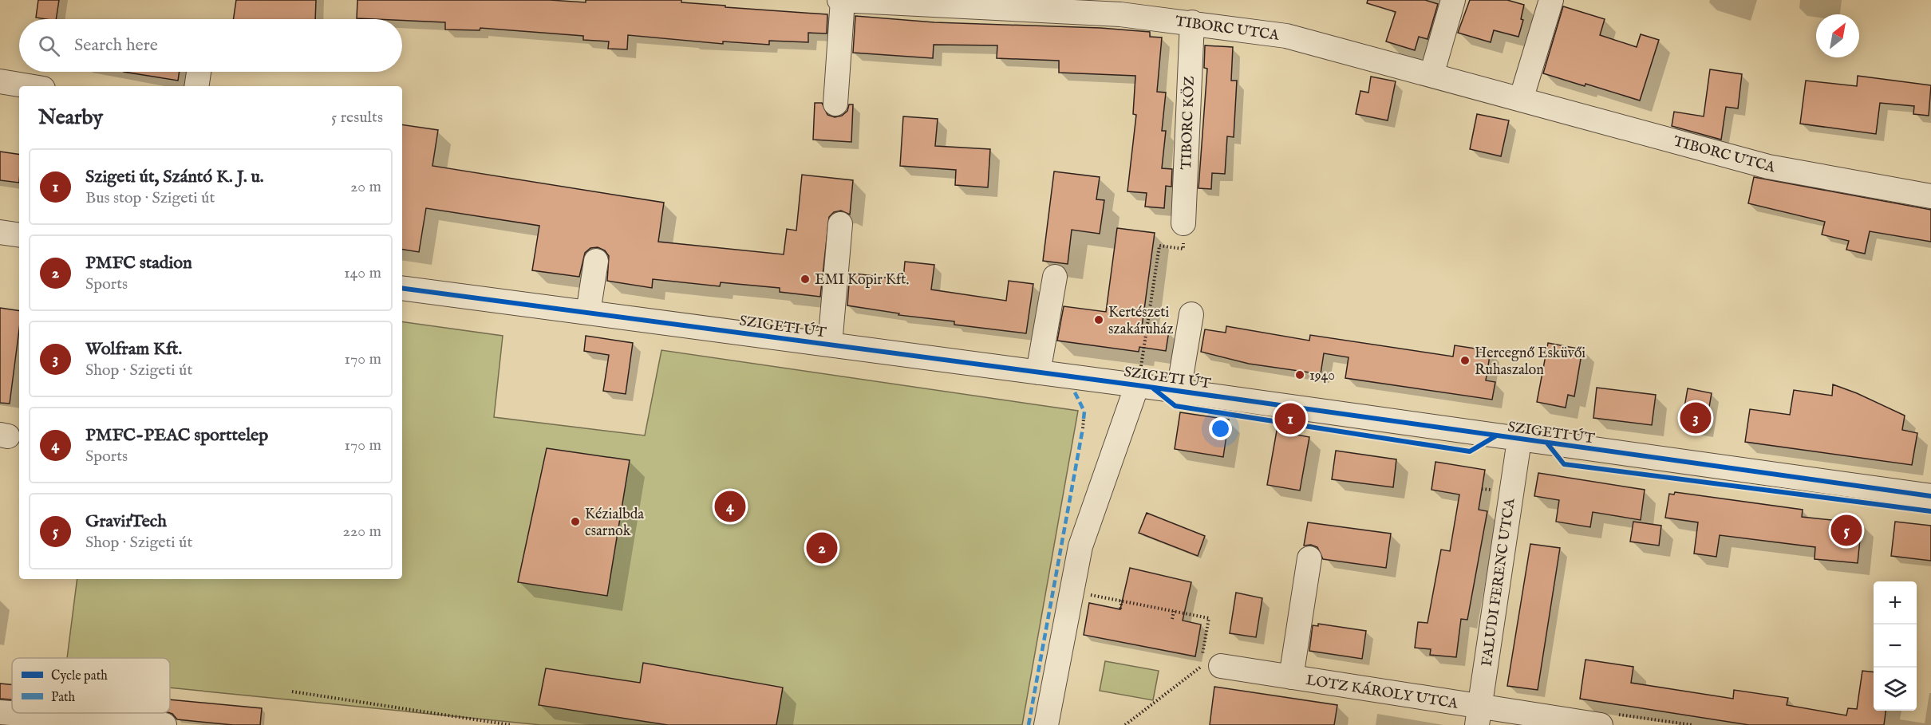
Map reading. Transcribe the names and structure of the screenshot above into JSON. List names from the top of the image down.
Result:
{
  "streets": {
    "street": [
      "TIBORC UTCA",
      "TIBORC KÖZ",
      "SZIGETI ÚT",
      "FALUDI FERENC UTCA",
      "LOTZ KÁROLY UTCA"
    ]
  },
  "crossings": [
    ["TIBORC UTCA", "TIBORC KÖZ"],
    ["SZIGETI ÚT", "FALUDI FERENC UTCA"],
    ["FALUDI FERENC UTCA", "LOTZ KÁROLY UTCA"]
  ],
  "places": [
    "EMI Kopir Kft.",
    "Kertészeti szakáruház",
    "Hercegnő Esküvői Ruhaszalon",
    "1940",
    "Kézialbda csarnok"
  ],
  "legend": ["Cycle path", "Path"],
  "north": "top right",
  "page": {
    "search": "Search here",
    "heading": ["Nearby", "5 results"],
    "list": [
      {
        "mark": "1",
        "name": "Szigeti út, Szántó K. J. u.",
        "note": "Bus stop · Szigeti út",
        "value": "20 m"
      },
      {
        "mark": "2",
        "name": "PMFC stadion",
        "note": "Sports",
        "value": "140 m"
      },
      {
        "mark": "3",
        "name": "Wolfram Kft.",
        "note": "Shop · Szigeti út",
        "value": "170 m"
      },
      {
        "mark": "4",
        "name": "PMFC-PEAC sporttelep",
        "note": "Sports",
        "value": "170 m"
      },
      {
        "mark": "5",
        "name": "GravirTech",
        "note": "Shop · Szigeti út",
        "value": "220 m"
      }
    ],
    "pins": [
      "3",
      "1",
      "4",
      "5",
      "2"
    ],
    "map_buttons": ["+", "−"]
  }
}
